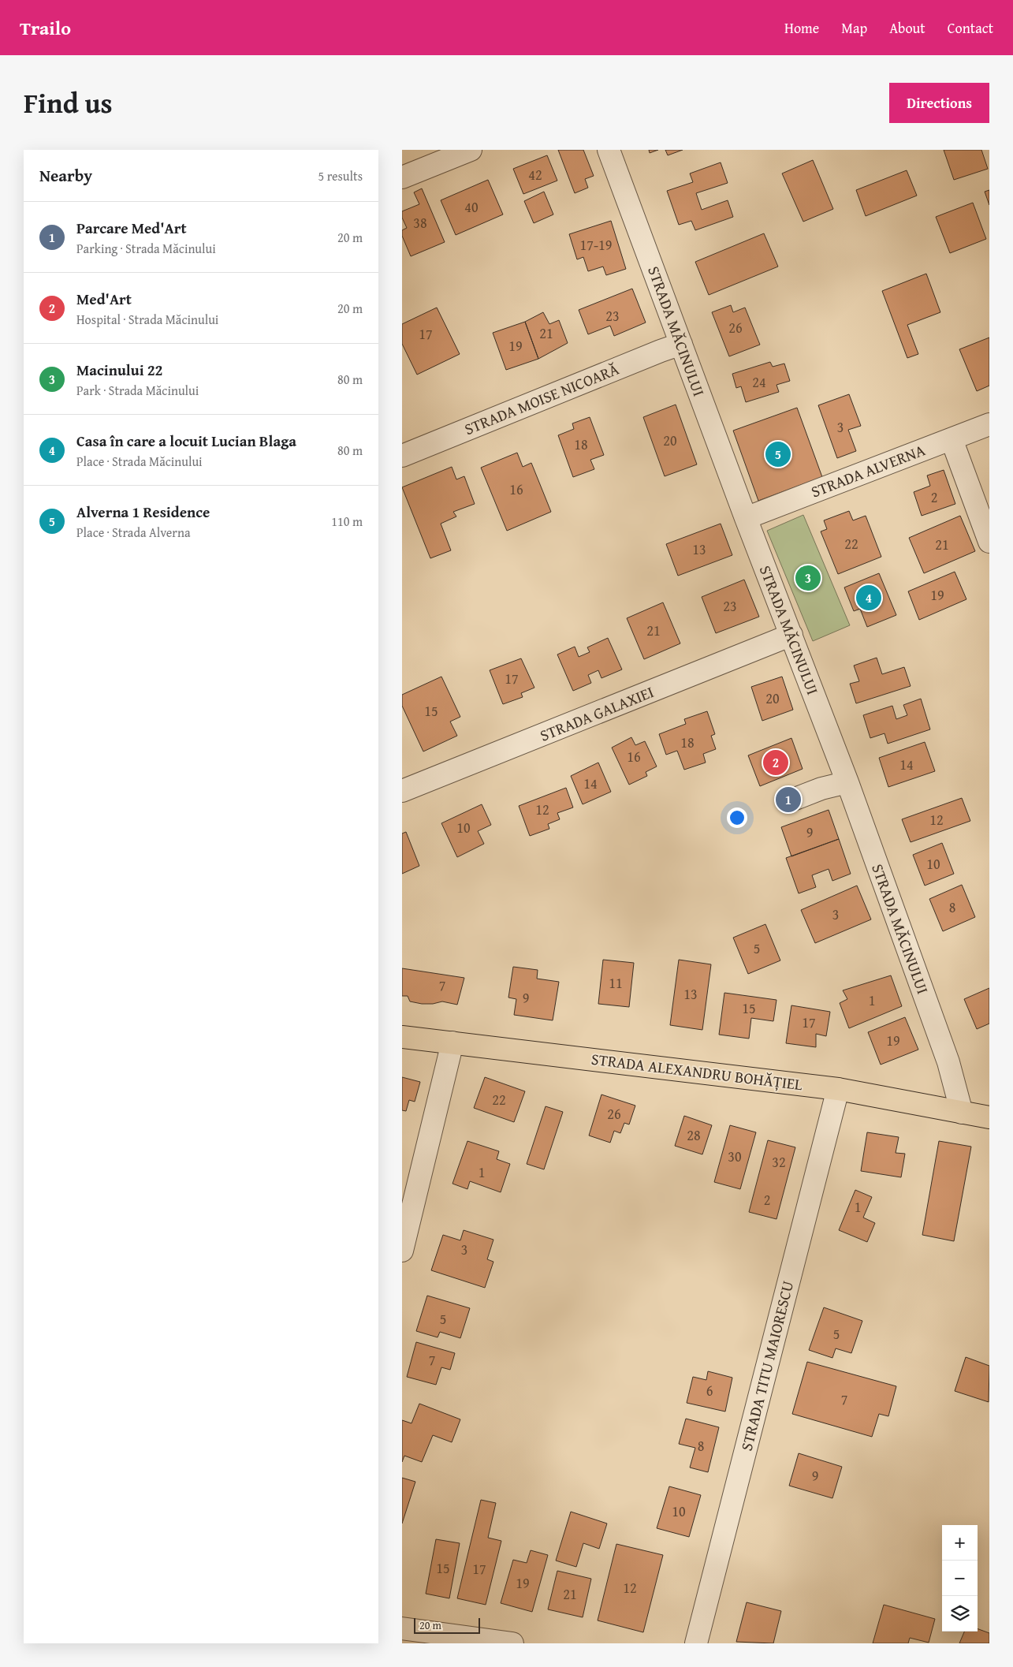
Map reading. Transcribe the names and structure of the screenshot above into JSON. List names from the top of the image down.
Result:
{
  "streets": {
    "main road": ["STRADA ALEXANDRU BOHĂȚIEL"],
    "street": [
      "STRADA MĂCINULUI",
      "STRADA MOISE NICOARĂ",
      "STRADA ALVERNA",
      "STRADA GALAXIEI",
      "STRADA TITU MAIORESCU"
    ]
  },
  "crossings": [
    ["STRADA MĂCINULUI", "STRADA MOISE NICOARĂ"],
    ["STRADA MĂCINULUI", "STRADA ALVERNA"],
    ["STRADA MĂCINULUI", "STRADA GALAXIEI"],
    ["STRADA MĂCINULUI", "STRADA ALEXANDRU BOHĂȚIEL"],
    ["STRADA ALEXANDRU BOHĂȚIEL", "STRADA TITU MAIORESCU"]
  ],
  "house_numbers": [
    "42",
    "40",
    "38",
    "17-19",
    "23",
    "26",
    "21",
    "17",
    "19",
    "24",
    "3",
    "20",
    "18",
    "16",
    "2",
    "22",
    "21",
    "13",
    "19",
    "23",
    "21",
    "17",
    "20",
    "15",
    "18",
    "16",
    "14",
    "14",
    "12",
    "12",
    "10",
    "9",
    "10",
    "8",
    "3",
    "5",
    "11",
    "7",
    "13",
    "9",
    "1",
    "15",
    "17",
    "19",
    "22",
    "26",
    "28",
    "30",
    "32",
    "1",
    "2",
    "1",
    "3",
    "5",
    "5",
    "7",
    "6",
    "7",
    "8",
    "9",
    "10",
    "15",
    "17",
    "19",
    "12",
    "21"
  ],
  "scale_bar": "20 m",
  "page": {
    "header": "Trailo",
    "nav": [
      "Home",
      "Map",
      "About",
      "Contact"
    ],
    "title": "Find us",
    "buttons": "Directions",
    "heading": ["Nearby", "5 results"],
    "list": [
      {
        "mark": "1",
        "name": "Parcare Med'Art",
        "note": "Parking · Strada Măcinului",
        "value": "20 m"
      },
      {
        "mark": "2",
        "name": "Med'Art",
        "note": "Hospital · Strada Măcinului",
        "value": "20 m"
      },
      {
        "mark": "3",
        "name": "Macinului 22",
        "note": "Park · Strada Măcinului",
        "value": "80 m"
      },
      {
        "mark": "4",
        "name": "Casa în care a locuit Lucian Blaga",
        "note": "Place · Strada Măcinului",
        "value": "80 m"
      },
      {
        "mark": "5",
        "name": "Alverna 1 Residence",
        "note": "Place · Strada Alverna",
        "value": "110 m"
      }
    ],
    "pins": [
      "5",
      "3",
      "4",
      "2",
      "1"
    ],
    "map_buttons": ["+", "−"],
    "scale": "20 m"
  }
}
